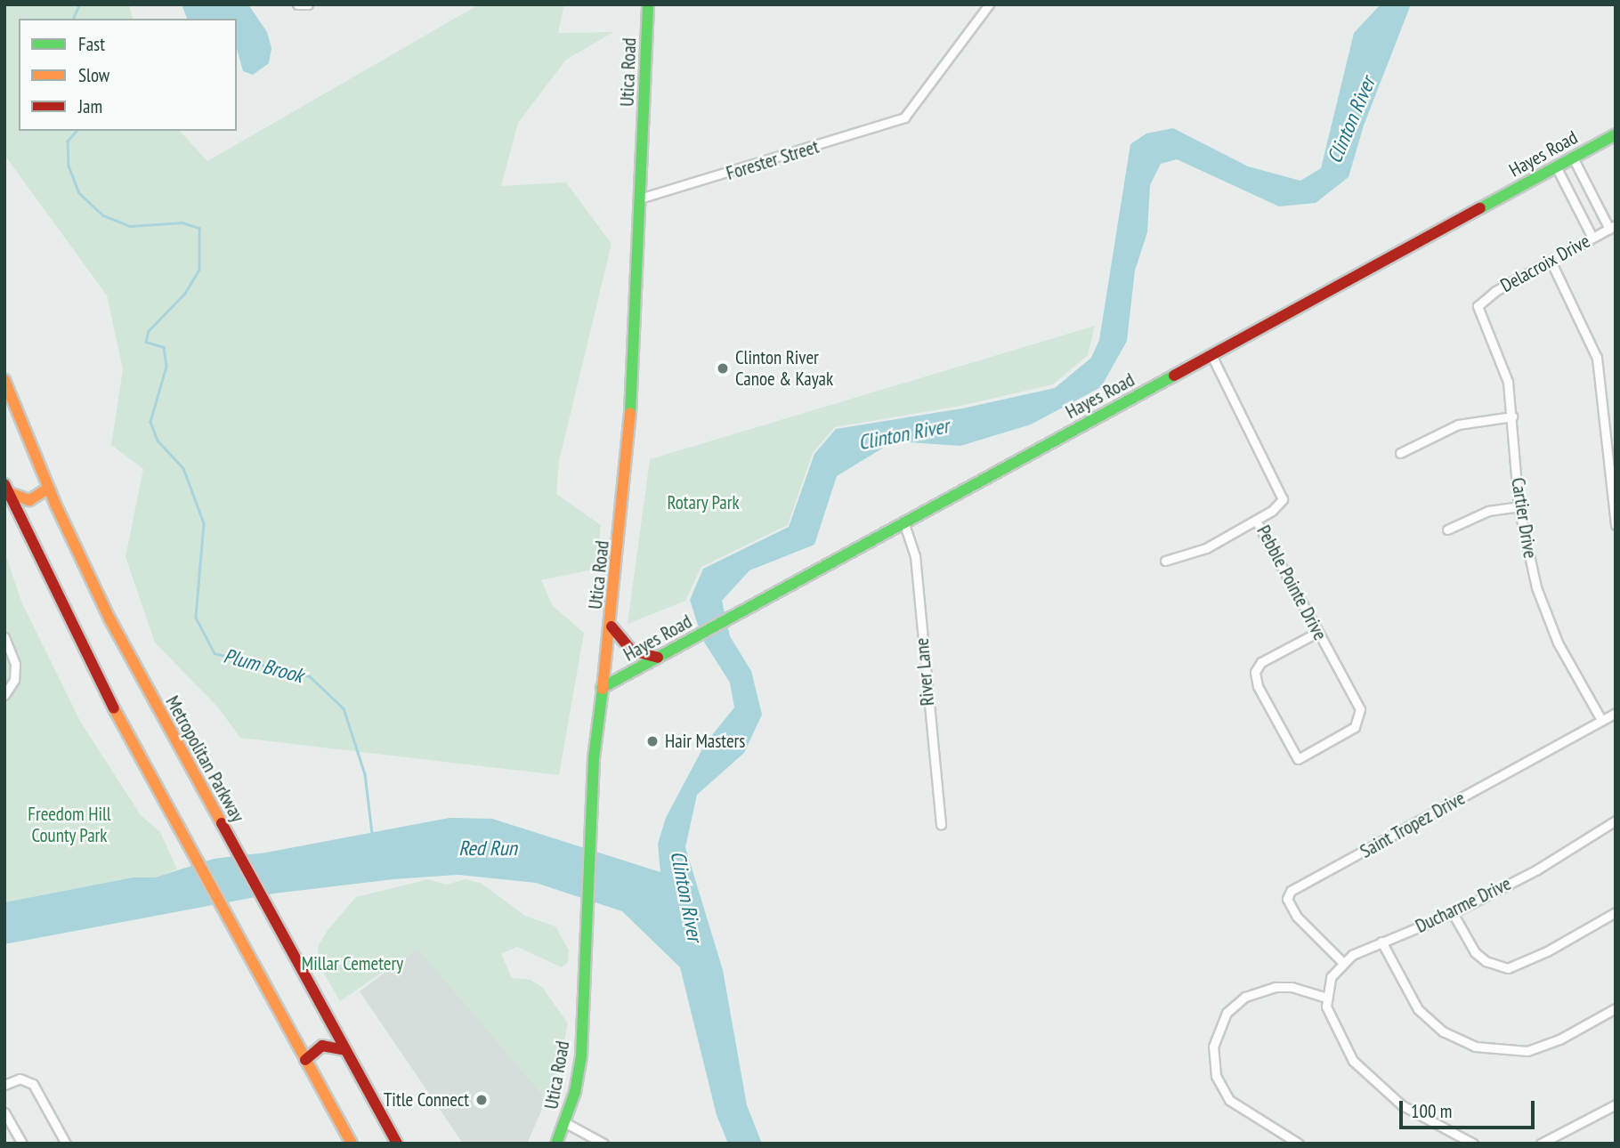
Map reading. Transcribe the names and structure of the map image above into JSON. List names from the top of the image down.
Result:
{
  "streets": {
    "street": [
      "Utica Road",
      "Hayes Road",
      "Forester Street",
      "Delacroix Drive",
      "Cartier Drive",
      "Pebble Pointe Drive",
      "River Lane",
      "Metropolitan Parkway",
      "Saint Tropez Drive",
      "Ducharme Drive"
    ]
  },
  "crossings": [
    ["Utica Road", "Hayes Road"],
    ["Utica Road", "Forester Street"],
    ["Hayes Road", "Pebble Pointe Drive"],
    ["Hayes Road", "River Lane"],
    ["Delacroix Drive", "Cartier Drive"],
    ["Cartier Drive", "Saint Tropez Drive"],
    ["Saint Tropez Drive", "Ducharme Drive"]
  ],
  "water": ["Clinton River", "Plum Brook", "Red Run"],
  "parks": ["Rotary Park", "Freedom Hill County Park", "Millar Cemetery"],
  "places": ["Clinton River Canoe & Kayak", "Hair Masters", "Title Connect"],
  "legend": ["Fast", "Slow", "Jam"],
  "scale_bar": "100 m"
}
